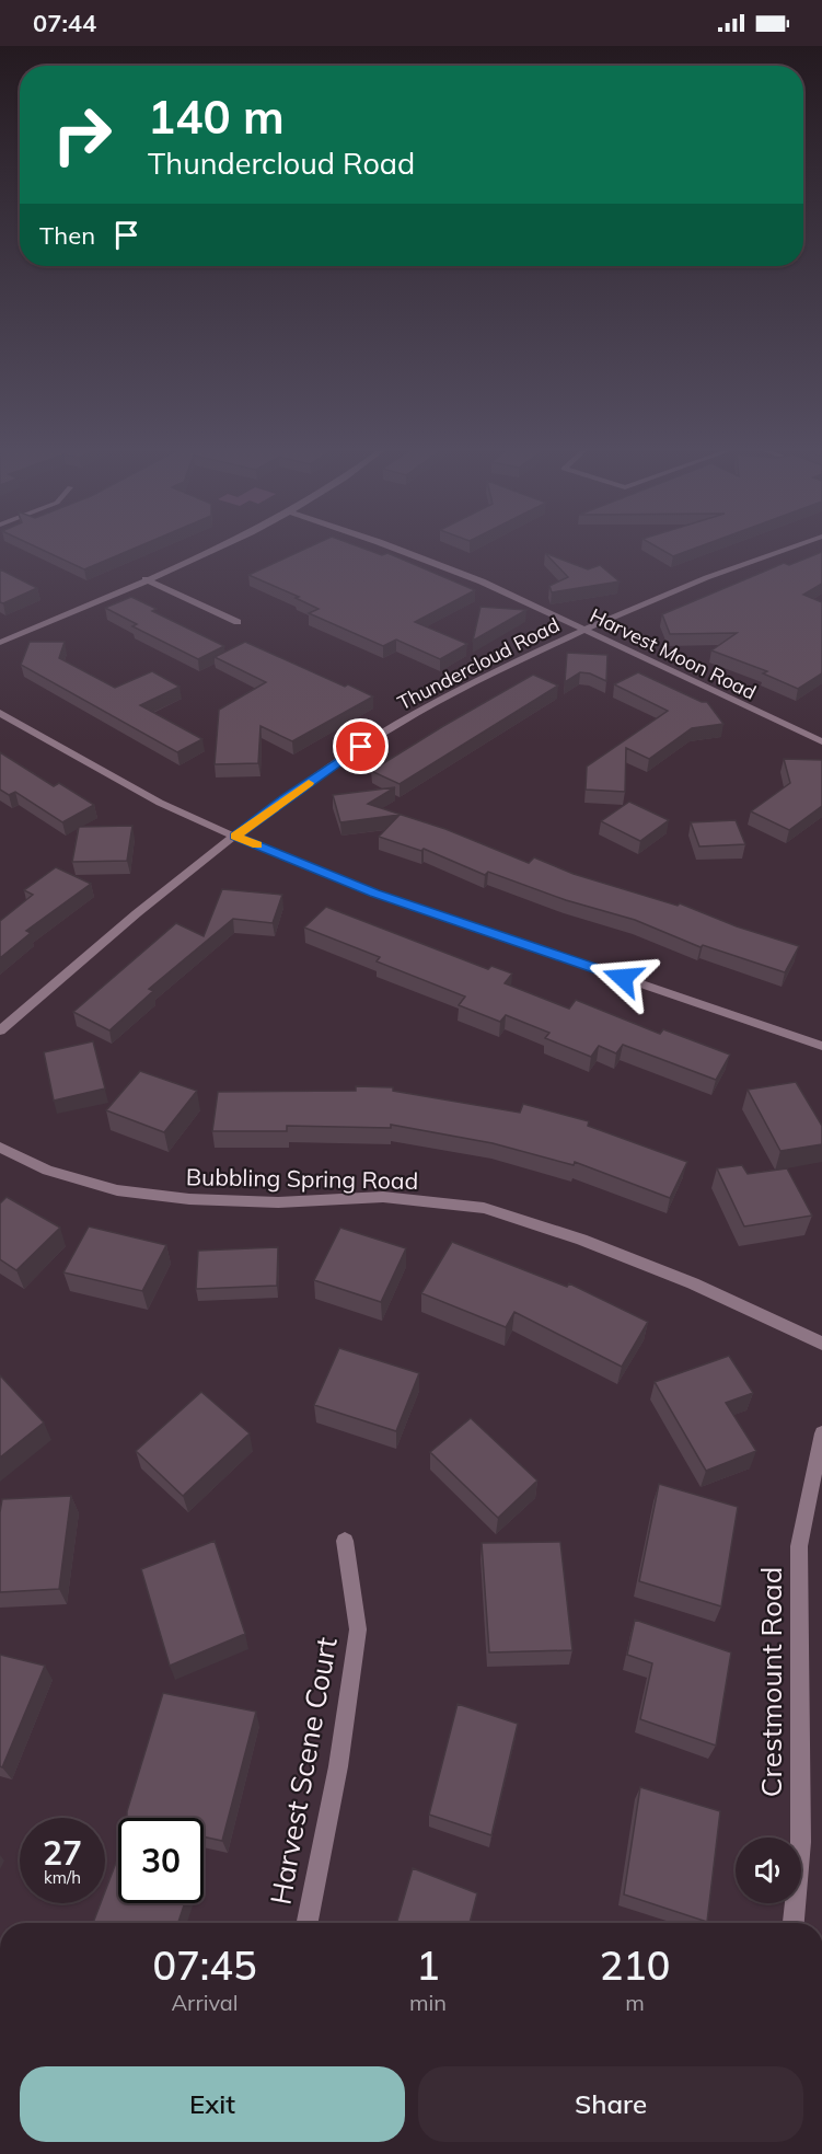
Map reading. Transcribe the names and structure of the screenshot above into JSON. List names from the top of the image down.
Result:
{
  "streets": {
    "street": [
      "Harvest Moon Road",
      "Thundercloud Road",
      "Bubbling Spring Road",
      "Crestmount Road",
      "Harvest Scene Court"
    ]
  },
  "crossings": [
    ["Harvest Moon Road", "Thundercloud Road"]
  ],
  "page": {
    "status": "07:44",
    "turn": ["140 m", "Thundercloud Road"],
    "then": "Then",
    "speed": "27 km/h",
    "limit": "30",
    "eta": [
      "07:45",
      "Arrival",
      "1",
      "min",
      "210",
      "m"
    ],
    "buttons": ["Exit", "Share"]
  }
}
